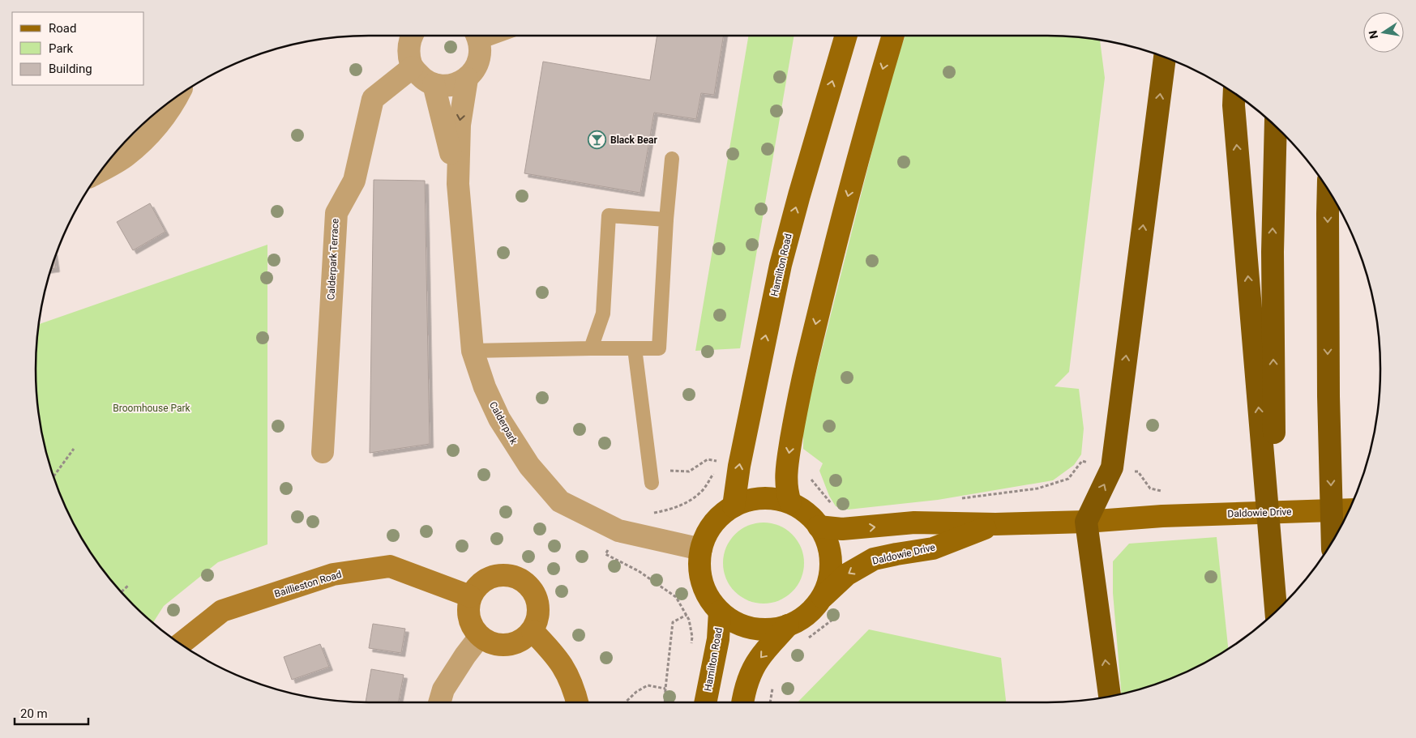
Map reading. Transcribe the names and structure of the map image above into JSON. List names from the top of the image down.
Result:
{
  "streets": {
    "main road": ["Hamilton Road", "Daldowie Drive"],
    "street": ["Calderpark Terrace", "Calderpark", "Baillieston Road"]
  },
  "crossings": [
    ["Hamilton Road", "Calderpark"],
    ["Hamilton Road", "Daldowie Drive"],
    ["Calderpark", "Daldowie Drive"]
  ],
  "parks": ["Broomhouse Park"],
  "places": {
    "bar": ["Black Bear"]
  },
  "legend": ["Road", "Park", "Building"],
  "scale_bar": "20 m",
  "north": "left"
}
